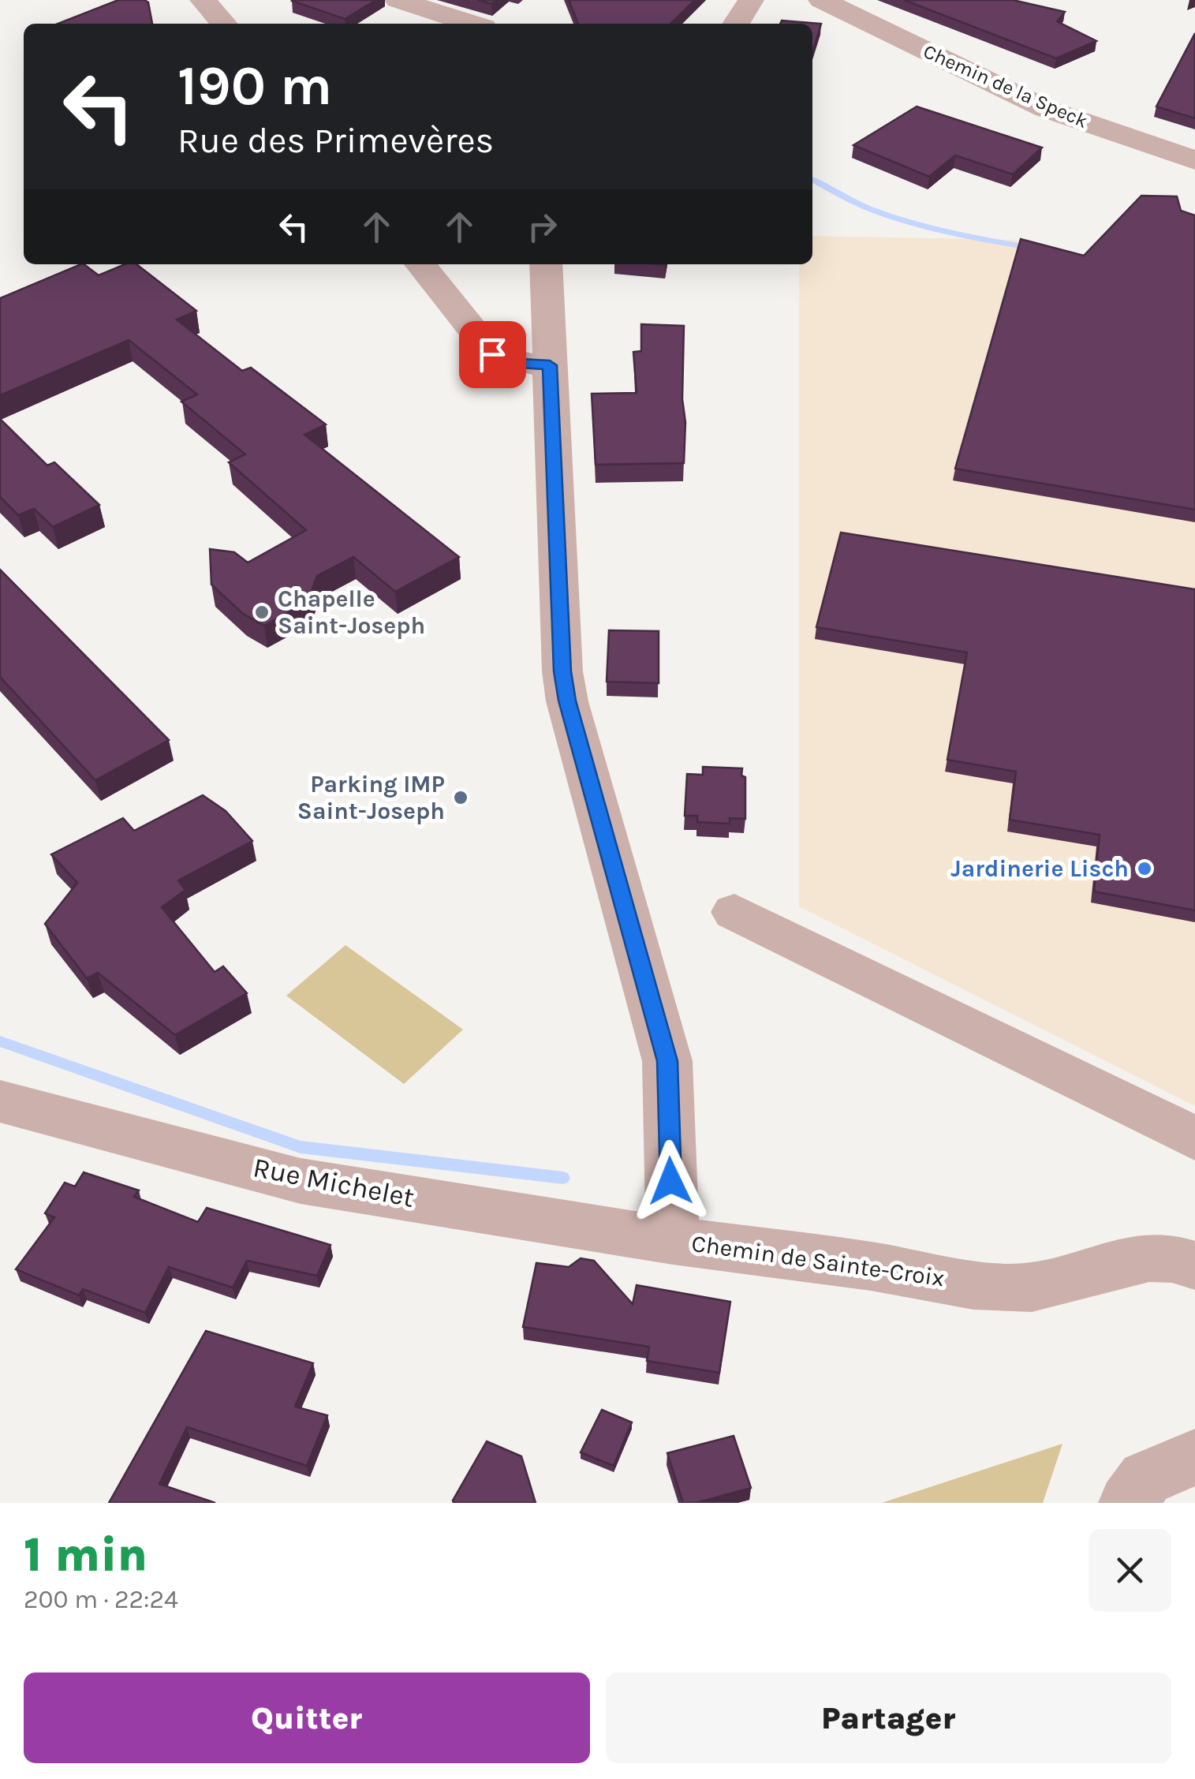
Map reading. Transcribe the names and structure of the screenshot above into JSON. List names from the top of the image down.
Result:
{
  "streets": {
    "street": ["Chemin de la Speck", "Rue Michelet", "Chemin de Sainte-Croix"]
  },
  "crossings": [
    ["Rue Michelet", "Chemin de Sainte-Croix"]
  ],
  "places": ["Chapelle Saint-Joseph", "Parking IMP Saint-Joseph", "Jardinerie Lisch"],
  "page": {
    "turn": ["190 m", "Rue des Primevères"],
    "heading": ["1 min", "200 m · 22:24"],
    "buttons": ["Quitter", "Partager"]
  }
}
